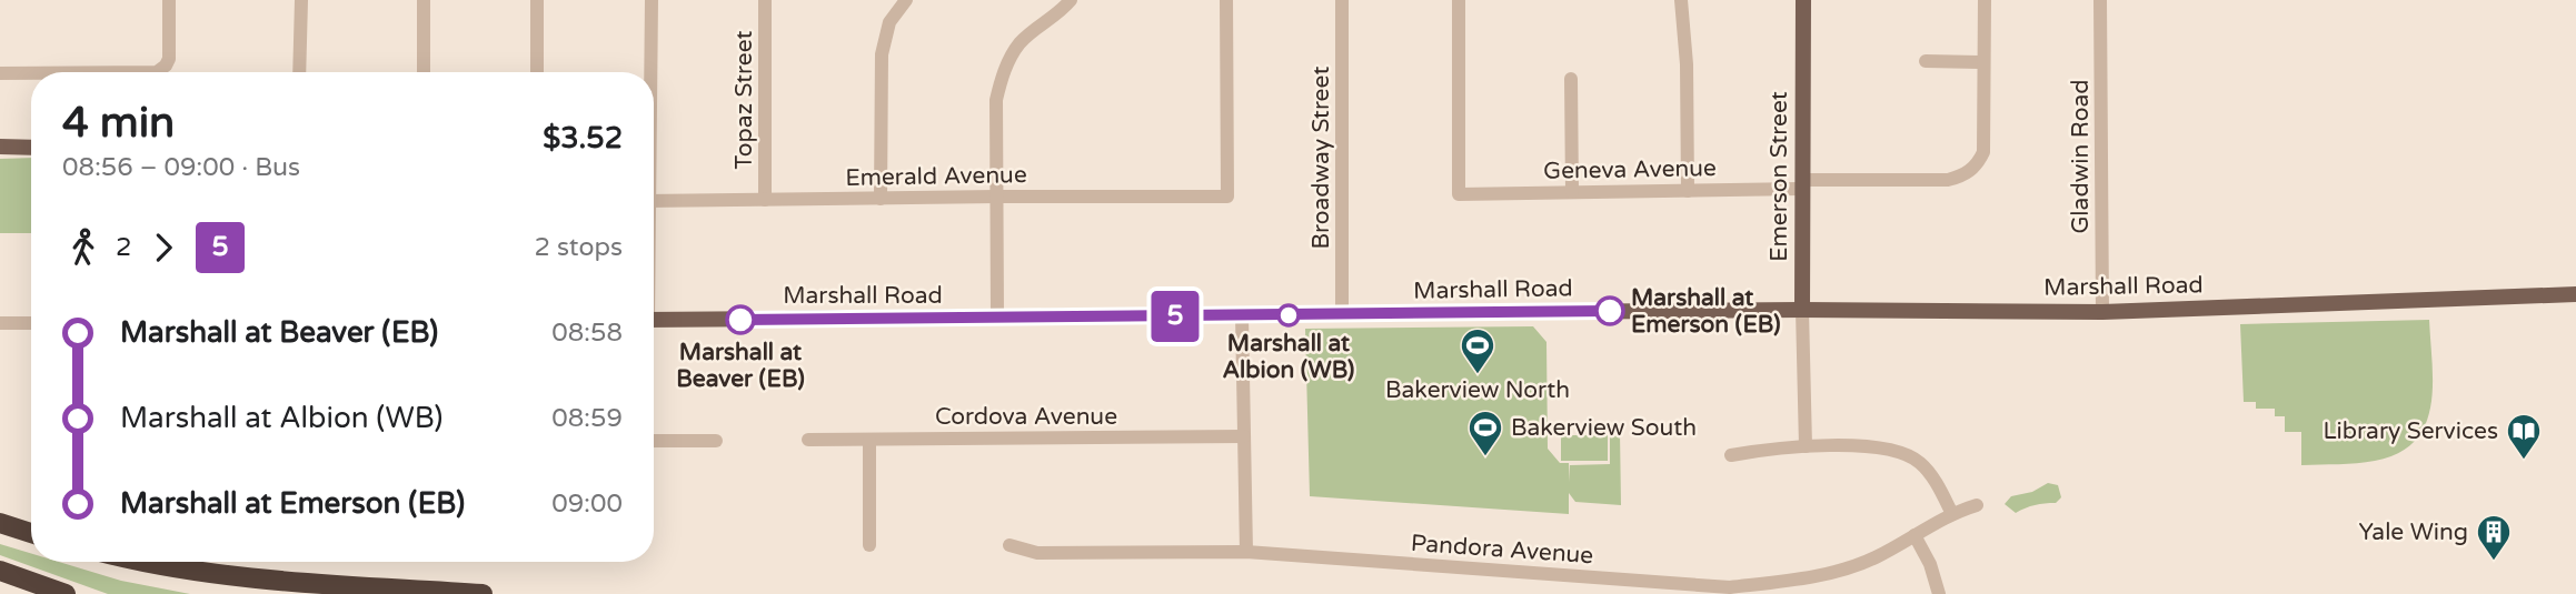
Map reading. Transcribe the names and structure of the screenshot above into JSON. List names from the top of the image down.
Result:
{
  "streets": {
    "main road": ["Emerson Street", "Marshall Road"],
    "street": [
      "Topaz Street",
      "Gladwin Road",
      "Broadway Street",
      "Geneva Avenue",
      "Emerald Avenue",
      "Cordova Avenue",
      "Pandora Avenue"
    ]
  },
  "crossings": [
    ["Topaz Street", "Emerald Avenue"],
    ["Gladwin Road", "Marshall Road"],
    ["Broadway Street", "Marshall Road"],
    ["Geneva Avenue", "Emerson Street"],
    ["Emerson Street", "Marshall Road"]
  ],
  "places": {
    "other": ["Marshall at Emerson (EB)", "Marshall at Albion (WB)", "Marshall at Beaver (EB)"],
    "sports": ["Bakerview North", "Bakerview South"],
    "library": ["Library Services"],
    "building": ["Yale Wing"]
  },
  "lines": ["bus line 5"],
  "page": {
    "on_map": "5",
    "heading": ["4 min", "08:56 – 09:00 · Bus", "$3.52"],
    "legs": ["2", "5", "2 stops"],
    "list": [
      {
        "name": "Marshall at Beaver (EB)",
        "value": "08:58"
      },
      {
        "name": "Marshall at Albion (WB)",
        "value": "08:59"
      },
      {
        "name": "Marshall at Emerson (EB)",
        "value": "09:00"
      }
    ]
  }
}
